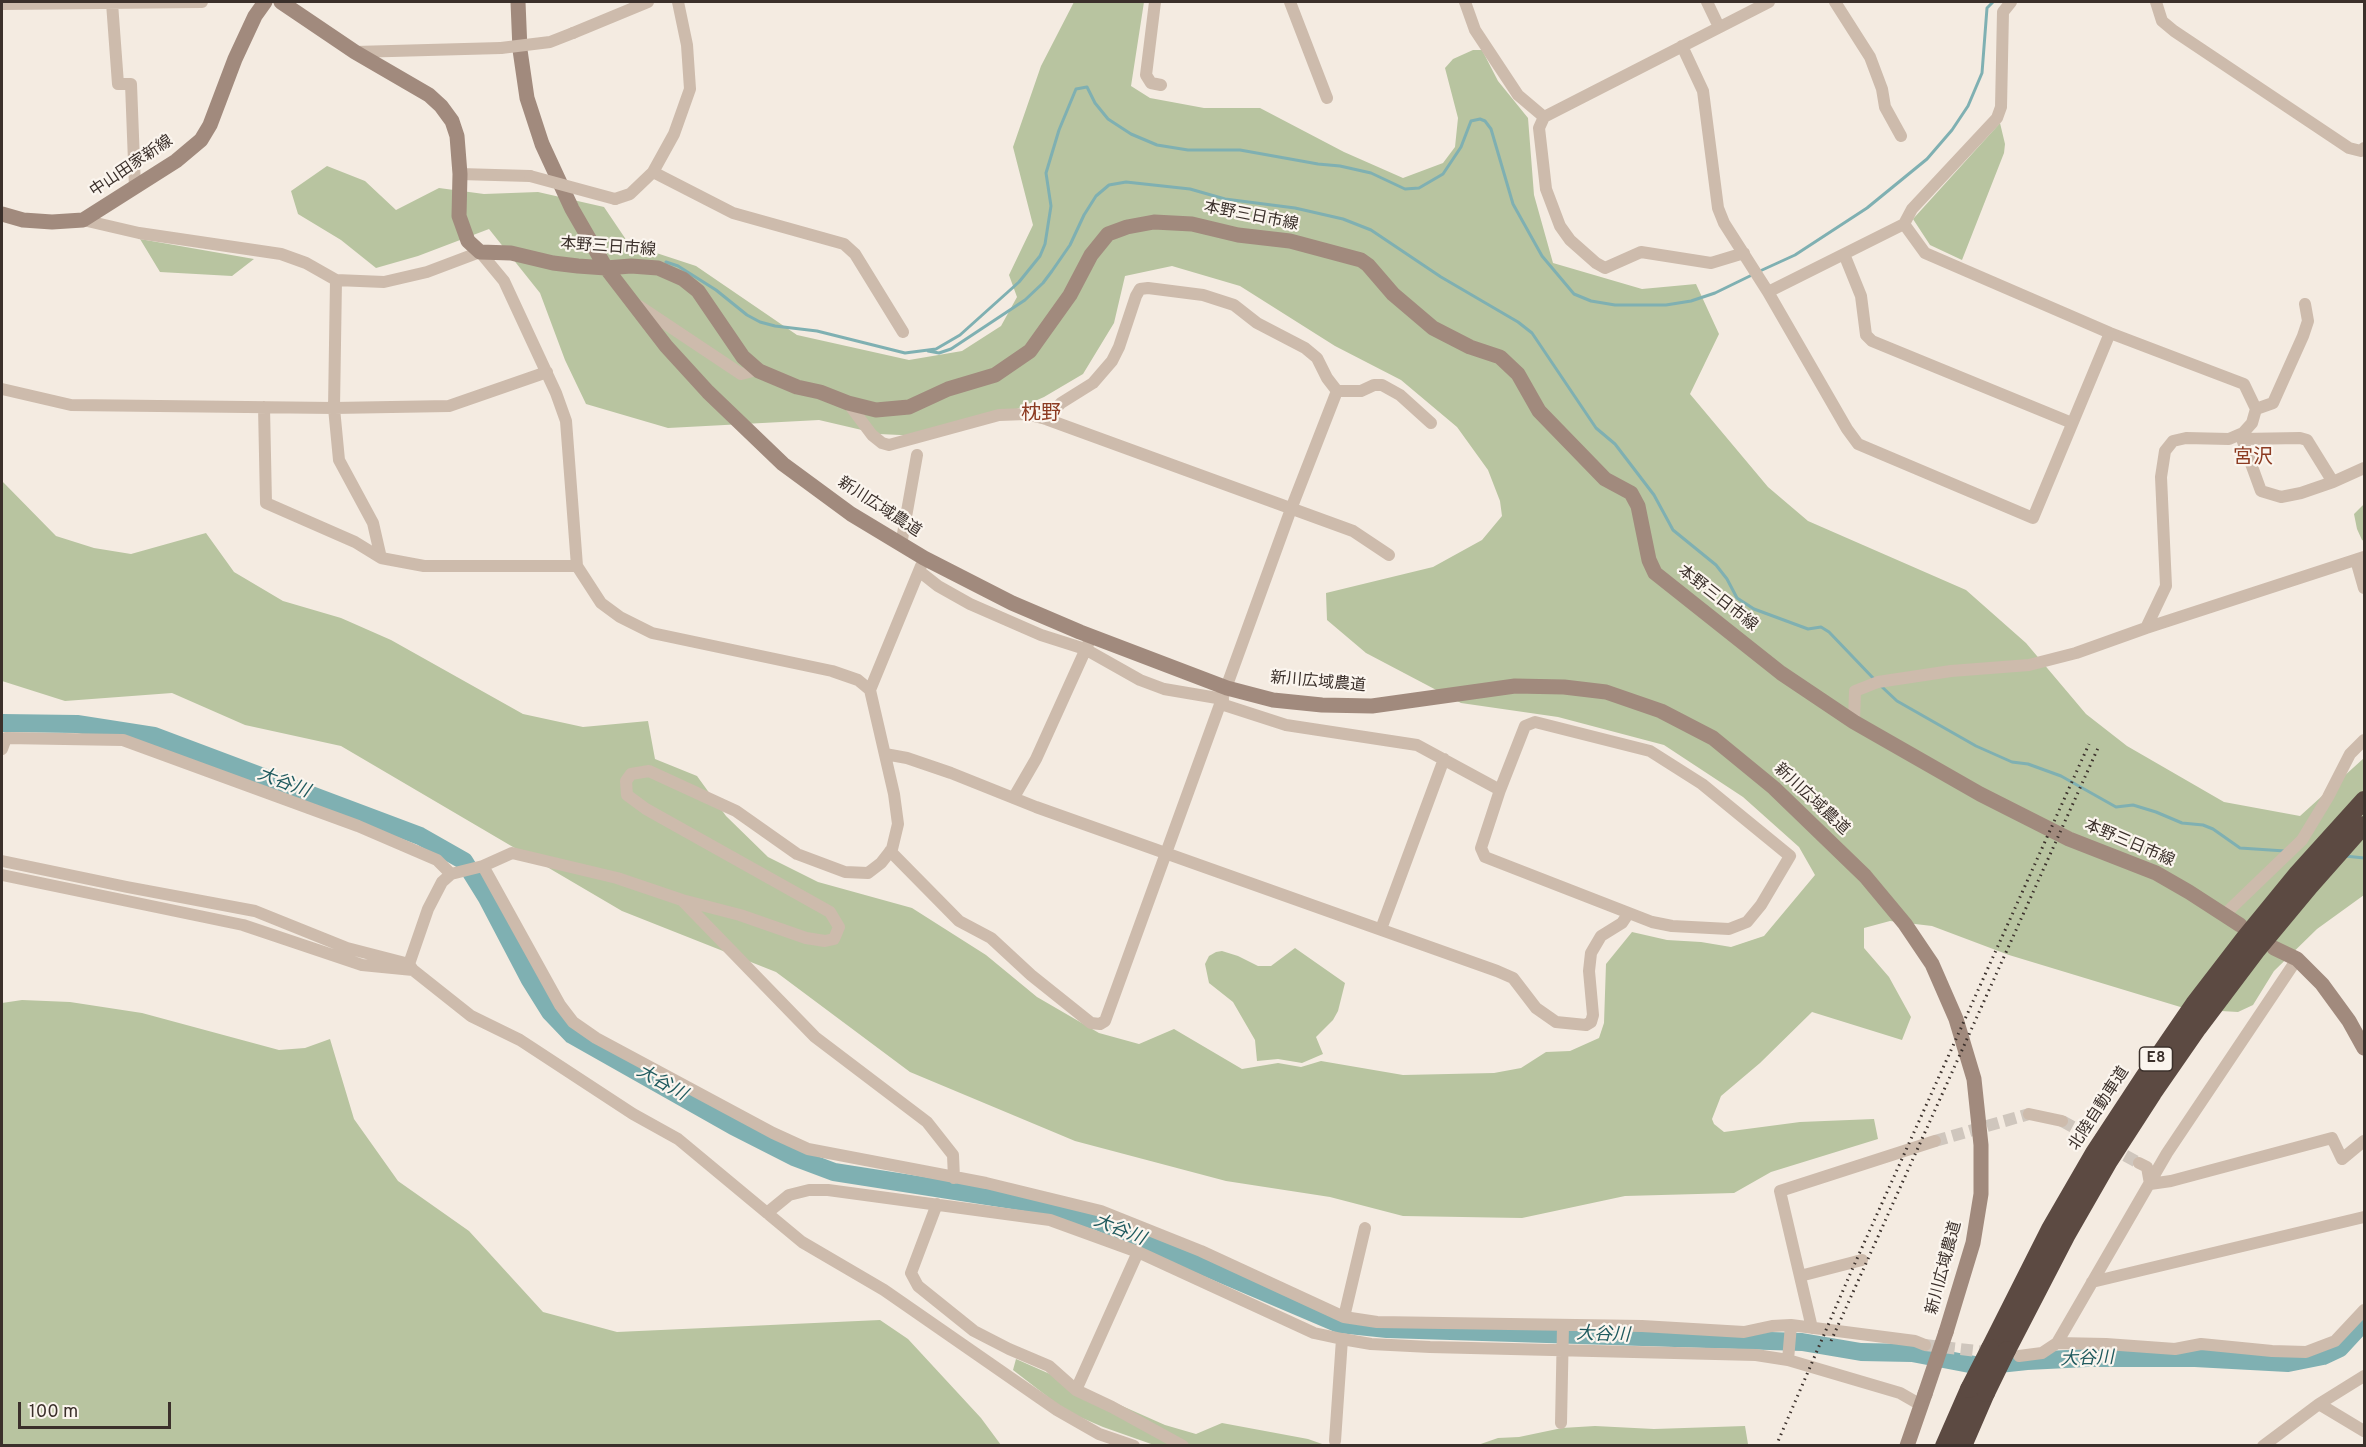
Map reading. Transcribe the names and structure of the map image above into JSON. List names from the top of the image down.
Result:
{
  "streets": {
    "highway": ["E8", "北陸自動車道"],
    "main road": ["中山田家新線", "本野三日市線", "新川広域農道"]
  },
  "crossings": [
    ["本野三日市線", "新川広域農道"]
  ],
  "districts": ["枕野", "宮沢"],
  "water": ["大谷川"],
  "scale_bar": "100 m"
}
